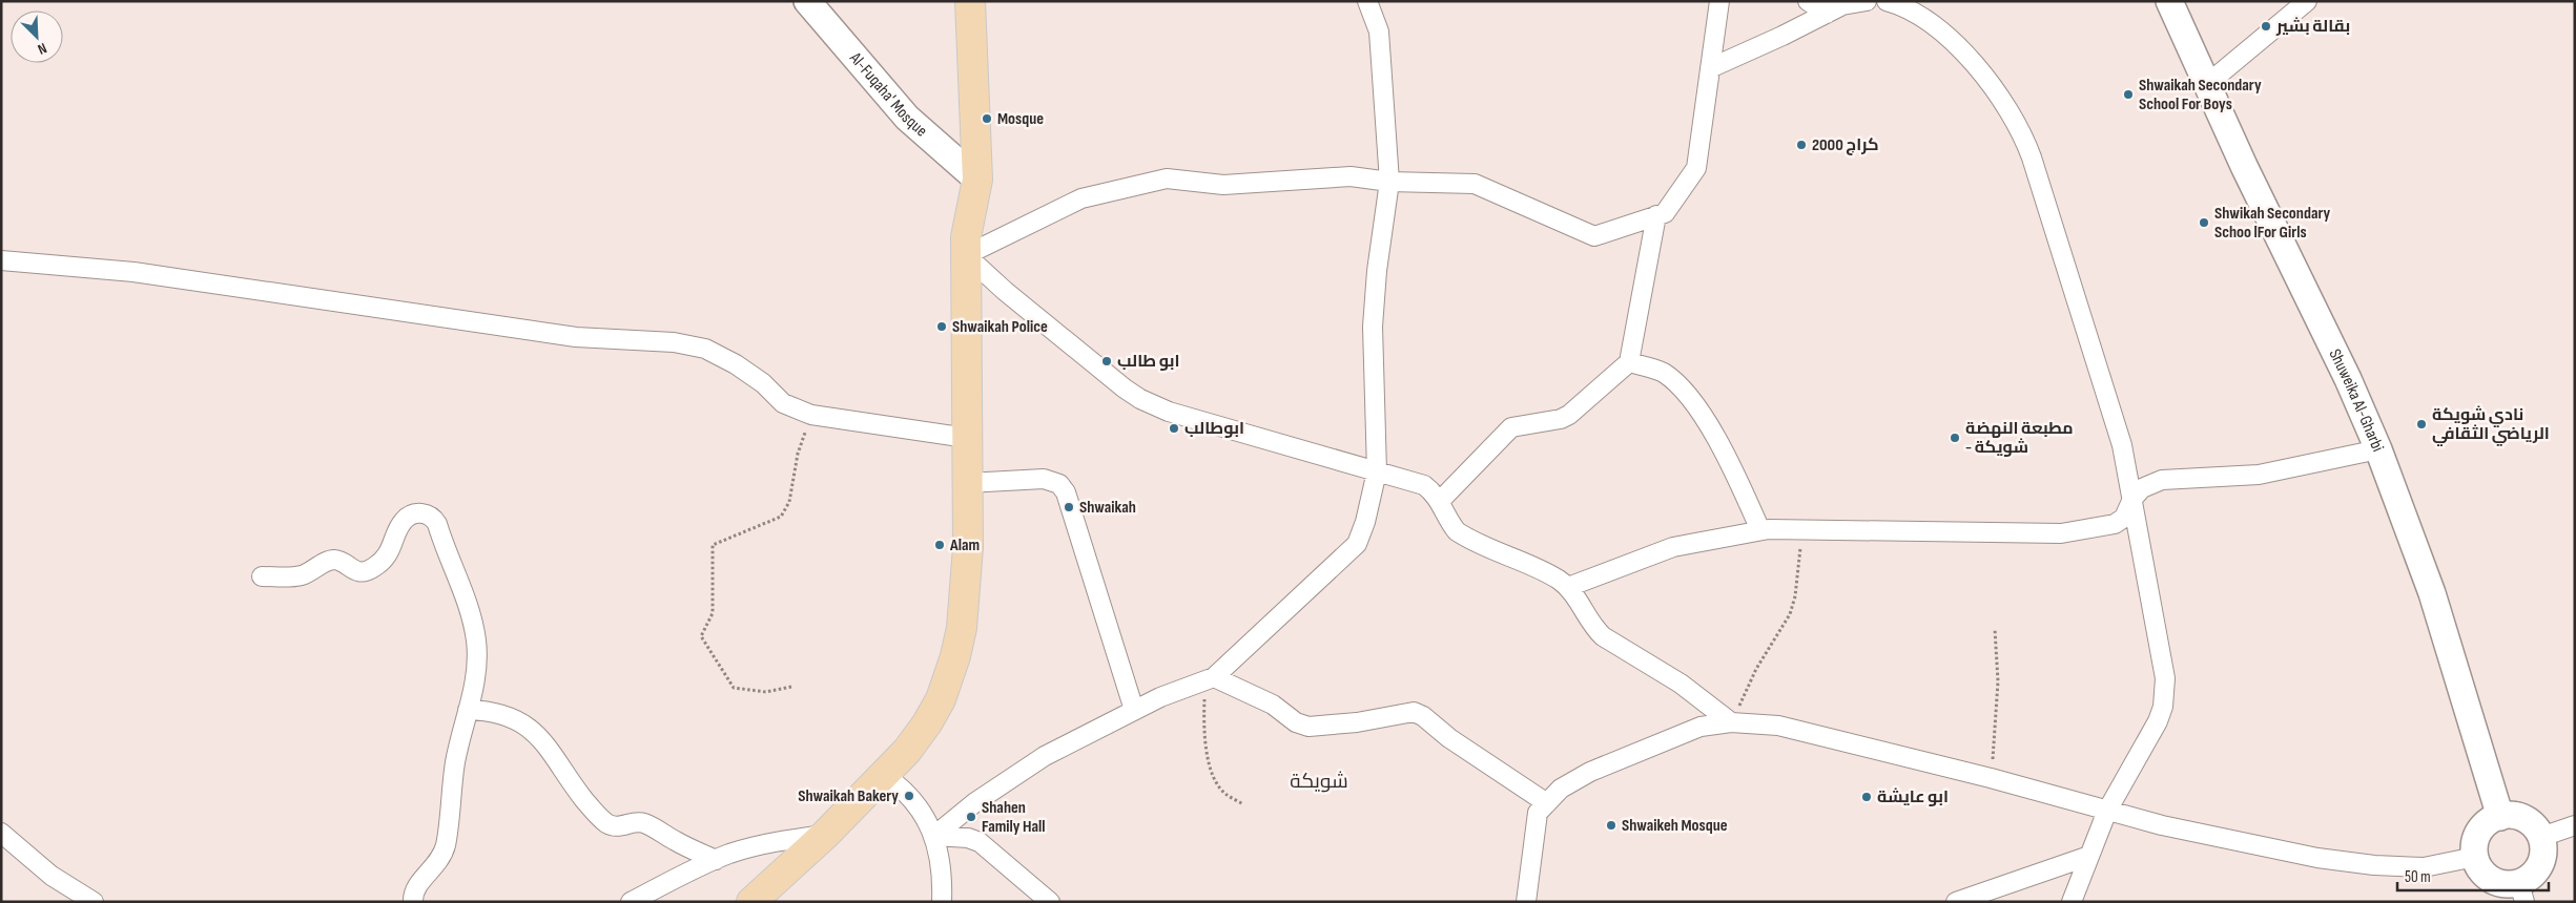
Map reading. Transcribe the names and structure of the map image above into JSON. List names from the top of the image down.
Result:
{
  "streets": {
    "street": ["Al-Fuqaha' Mosque", "Shuweika Al-Gharbi"]
  },
  "districts": ["شويكة"],
  "places": [
    "بقالة بشير",
    "Shwaikah Secondary School For Boys",
    "Mosque",
    "كراج 2000",
    "Shwikah Secondary Schoo lFor Girls",
    "Shwaikah Police",
    "ابو طالب",
    "نادي شويكة الرياضي الثقافي",
    "ابوطالب",
    "مطبعة النهضة - شويكة",
    "Shwaikah",
    "Alam",
    "Shwaikah Bakery",
    "ابو عايشة",
    "Shahen Family Hall",
    "Shwaikeh Mosque"
  ],
  "scale_bar": "50 m",
  "north": "bottom right"
}
